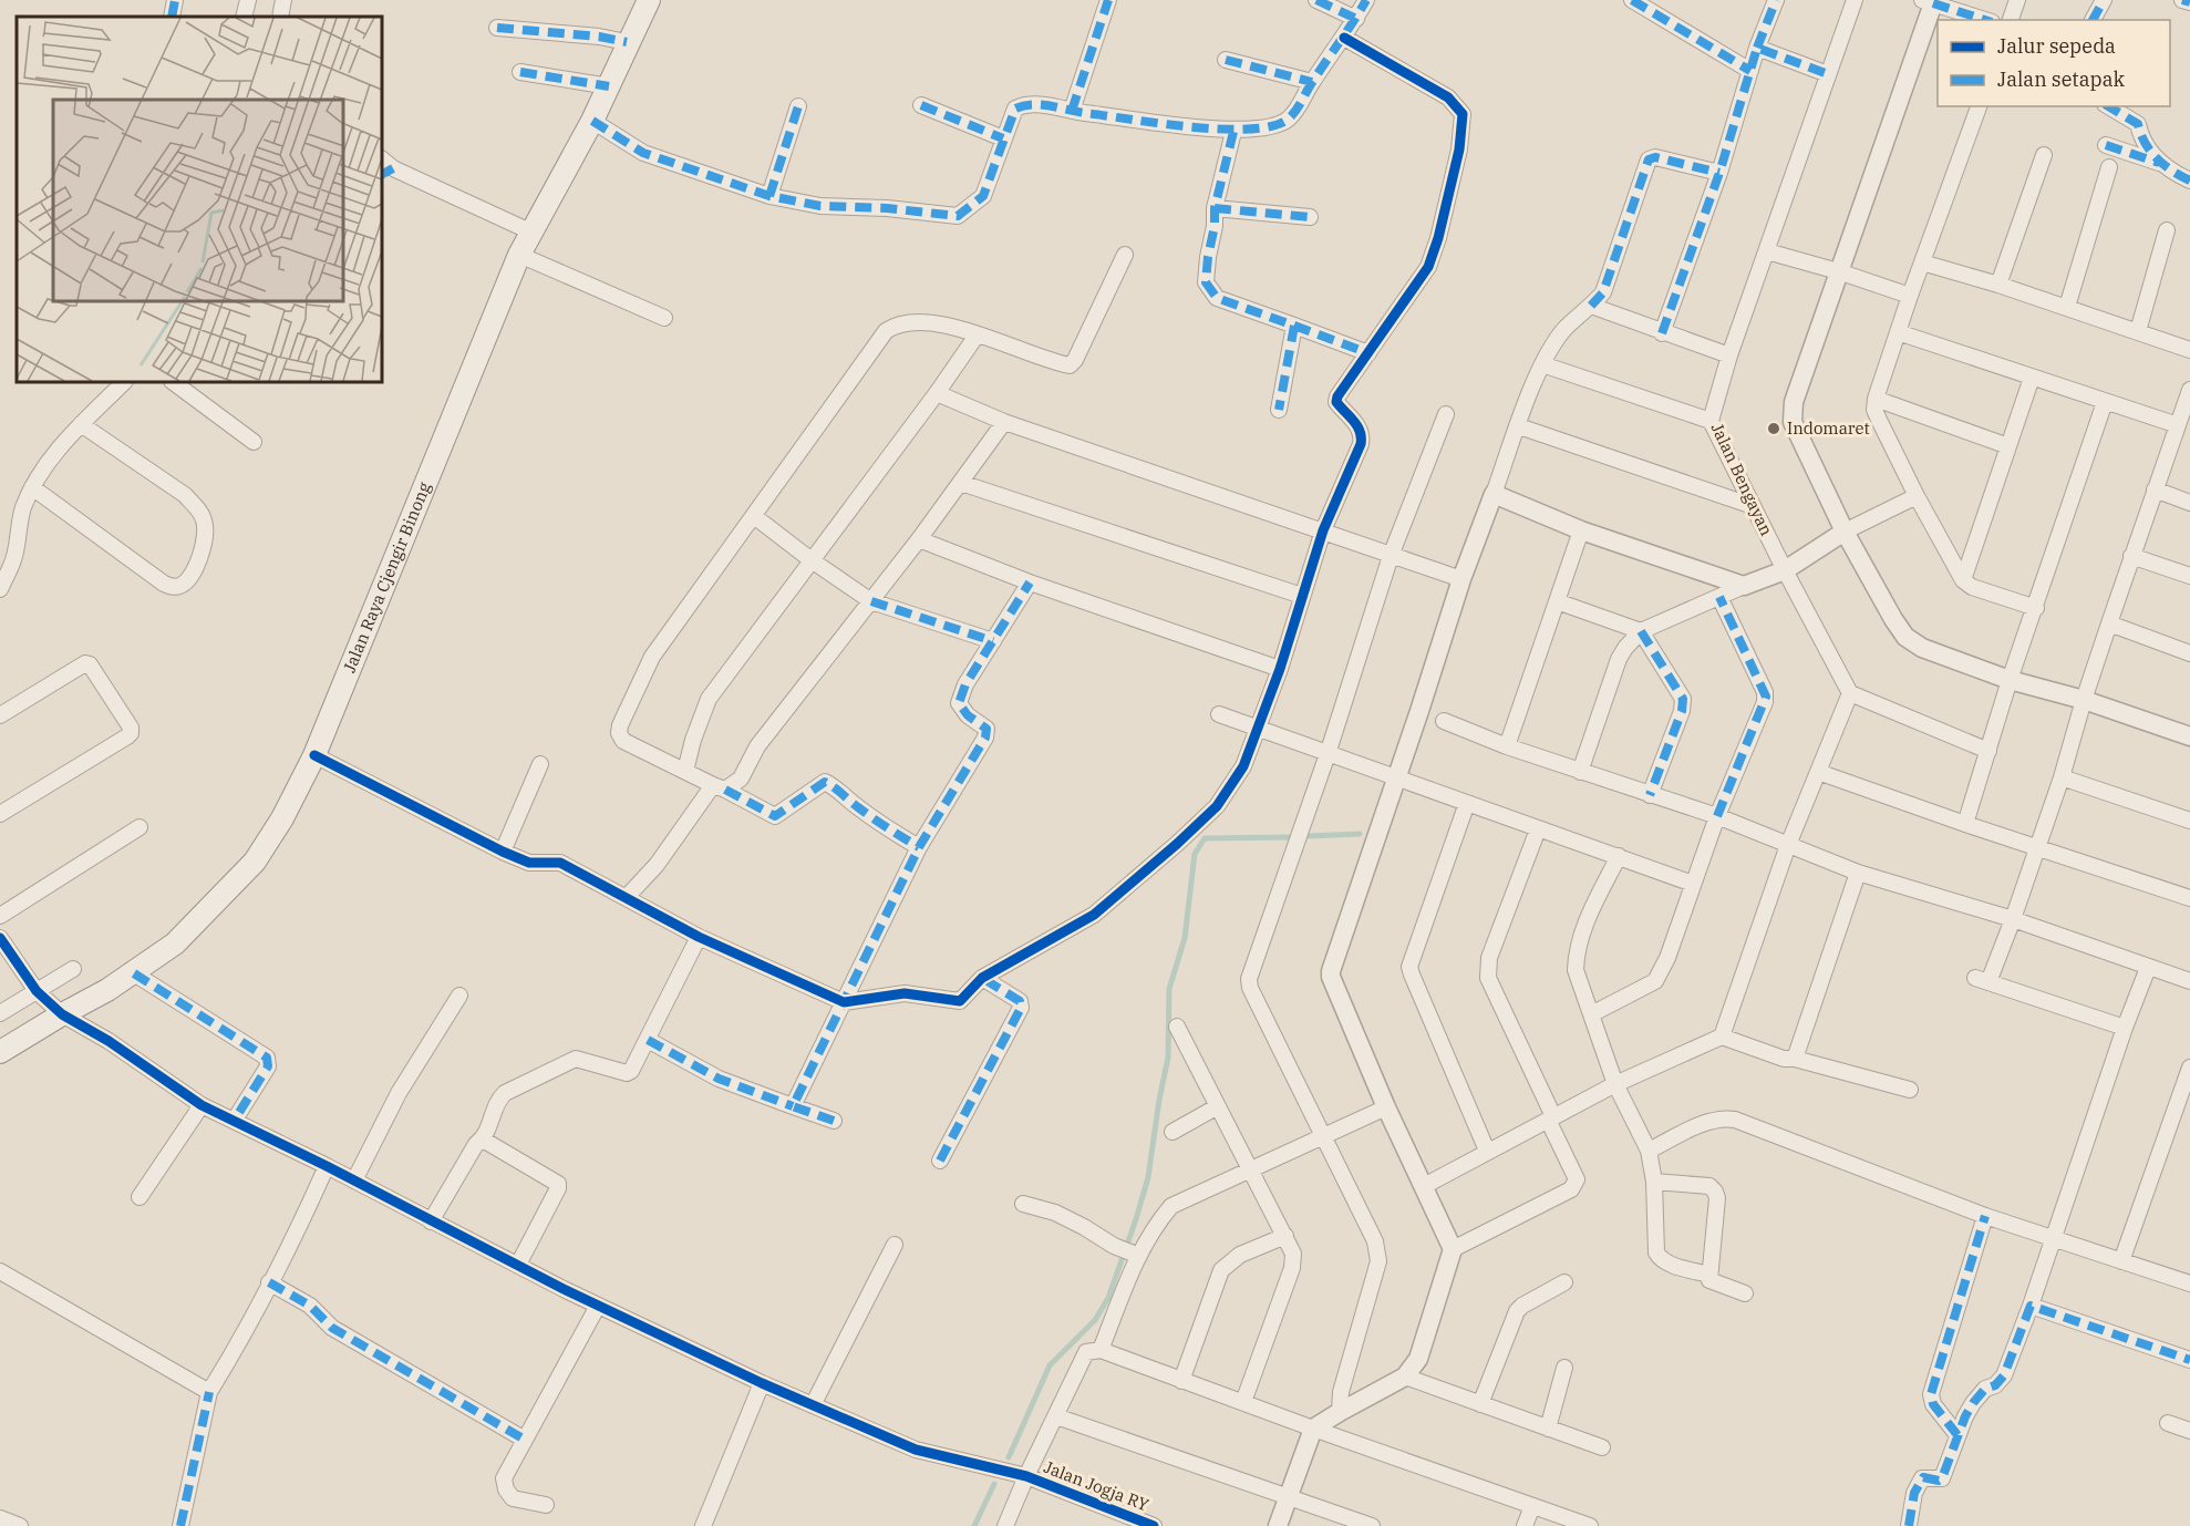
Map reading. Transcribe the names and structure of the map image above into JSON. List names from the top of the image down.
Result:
{
  "streets": {
    "main road": ["Jalan Raya Cjengir Binong"],
    "street": ["Jalan Bengayan", "Jalan Jogja RY"]
  },
  "crossings": [
    ["Jalan Raya Cjengir Binong", "Jalan Jogja RY"]
  ],
  "places": ["Indomaret"],
  "legend": ["Jalur sepeda", "Jalan setapak"]
}
